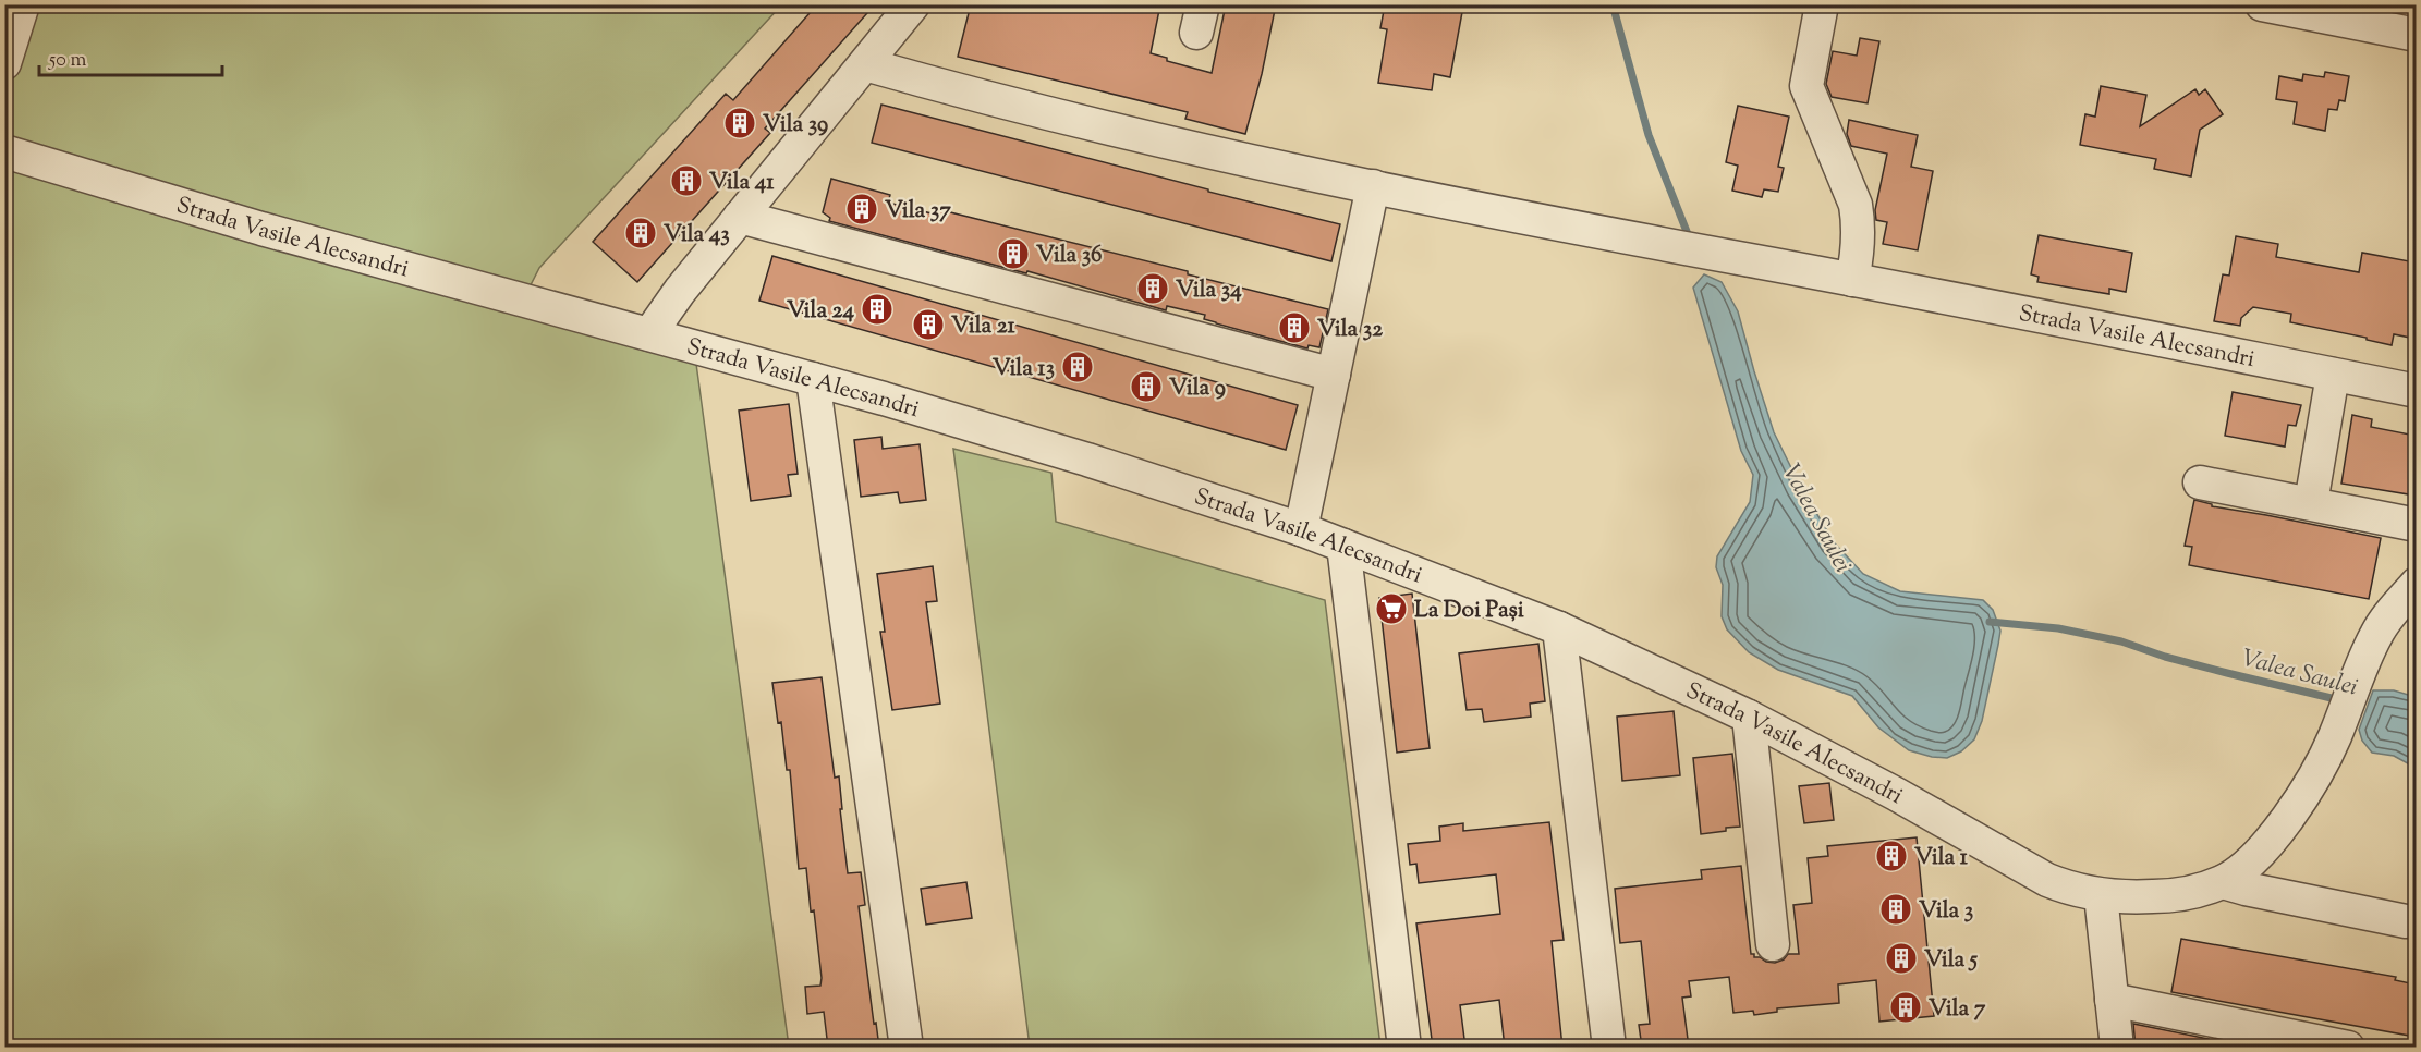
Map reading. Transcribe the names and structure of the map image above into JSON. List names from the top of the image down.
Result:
{
  "streets": {
    "street": ["Strada Vasile Alecsandri"]
  },
  "water": ["Valea Saulei"],
  "places": {
    "building": [
      "Vila 39",
      "Vila 41",
      "Vila 37",
      "Vila 43",
      "Vila 36",
      "Vila 34",
      "Vila 24",
      "Vila 21",
      "Vila 32",
      "Vila 13",
      "Vila 9",
      "Vila 1",
      "Vila 3",
      "Vila 5",
      "Vila 7"
    ],
    "supermarket": ["La Doi Pași"]
  },
  "scale_bar": "50 m"
}
